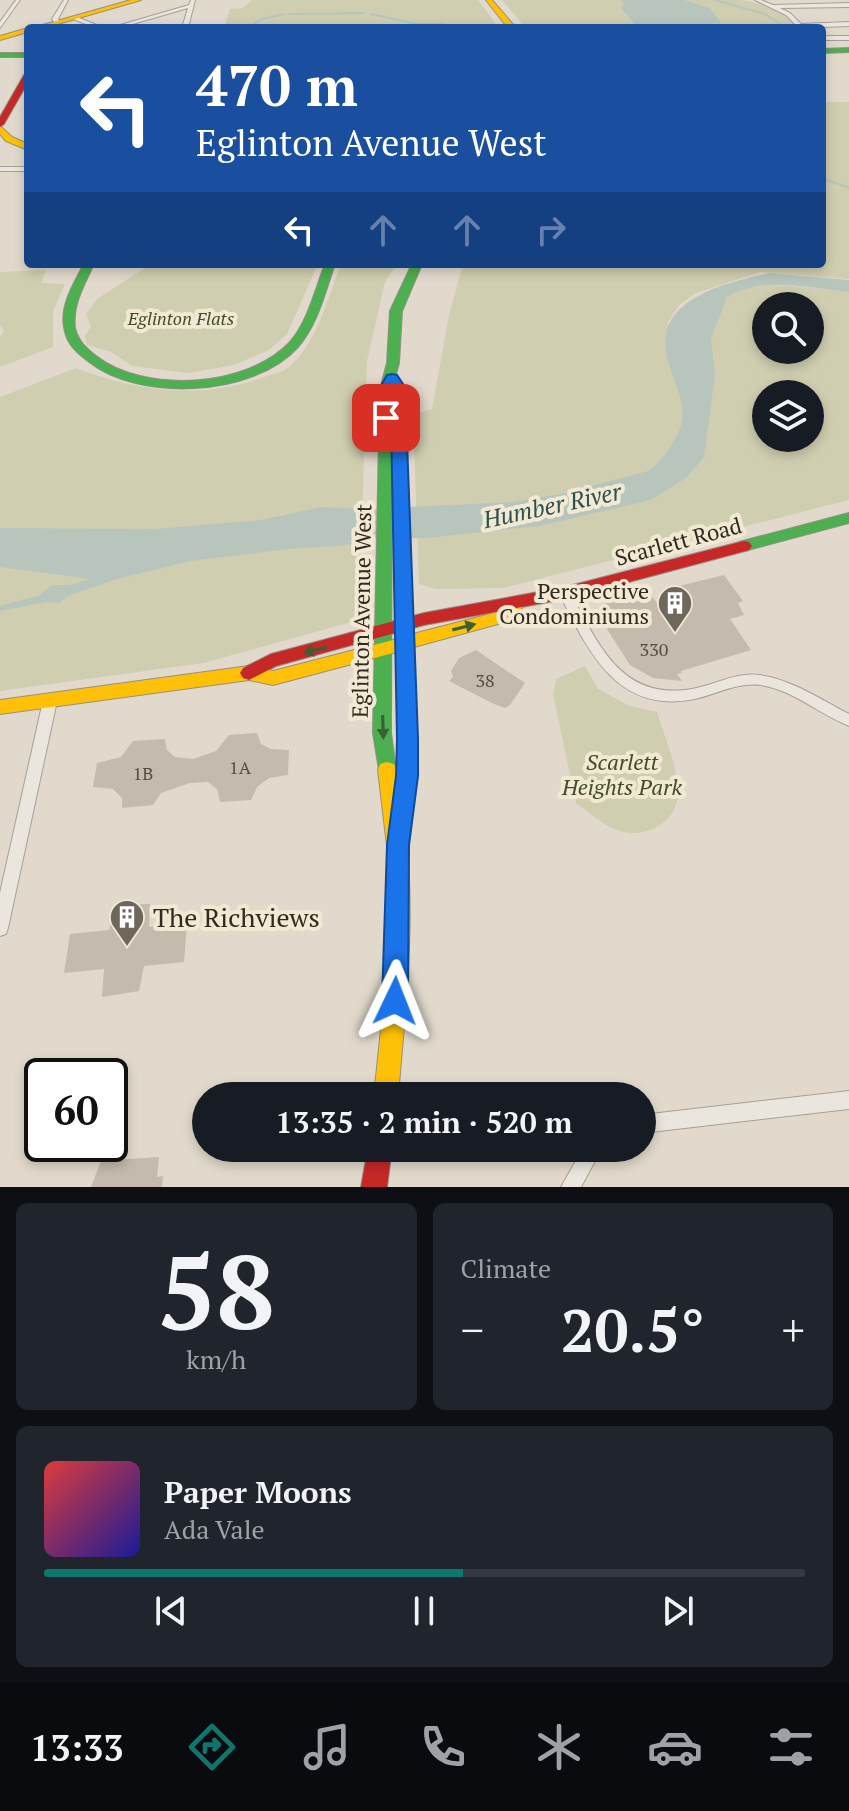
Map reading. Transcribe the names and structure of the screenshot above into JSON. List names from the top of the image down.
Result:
{
  "streets": {
    "main road": ["Scarlett Road", "Eglinton Avenue West"]
  },
  "crossings": [
    ["Scarlett Road", "Eglinton Avenue West"]
  ],
  "water": ["Humber River"],
  "parks": ["Eglinton Flats", "Scarlett Heights Park"],
  "places": {
    "building": ["Perspective Condominiums", "The Richviews"]
  },
  "house_numbers": [
    "330",
    "38",
    "1A",
    "1B"
  ],
  "page": {
    "turn": ["470 m", "Eglinton Avenue West"],
    "limit": "60",
    "trip": "13:35 · 2 min · 520 m",
    "tile": [
      ["58", "km/h"],
      "Climate"
    ],
    "heat": ["−", "20.5°", "+"],
    "song": ["Paper Moons", "Ada Vale"],
    "tabs": "13:33"
  }
}
